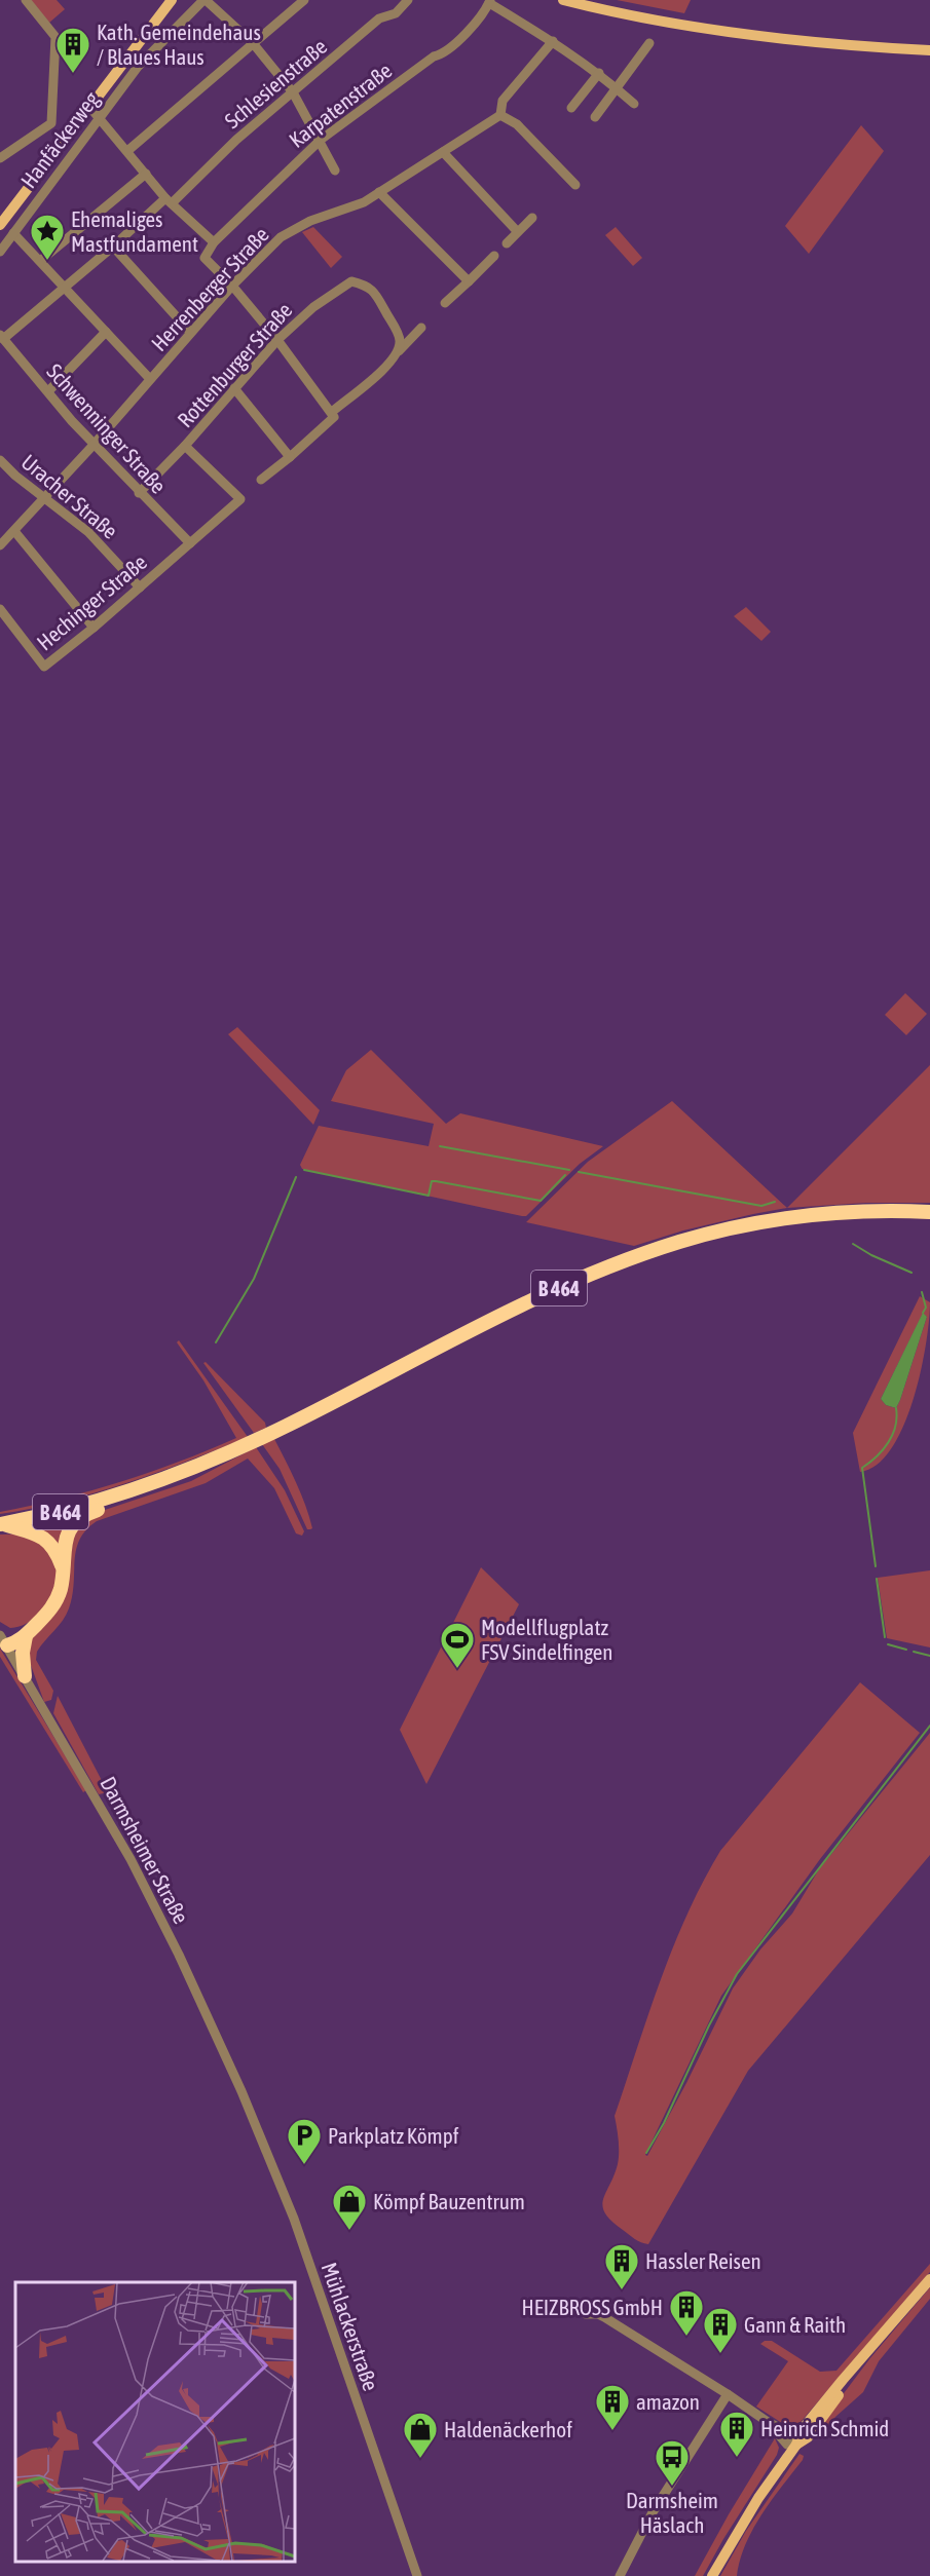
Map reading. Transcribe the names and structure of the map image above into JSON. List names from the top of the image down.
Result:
{
  "streets": {
    "highway": ["B 464"],
    "street": [
      "Schlesienstraße",
      "Karpatenstraße",
      "Hanfäckerweg",
      "Herrenberger Straße",
      "Rottenburger Straße",
      "Schwenninger Straße",
      "Uracher Straße",
      "Hechinger Straße",
      "Darmsheimer Straße",
      "Mühlackerstraße"
    ]
  },
  "crossings": [
    ["Schlesienstraße", "Schwenninger Straße"],
    ["Herrenberger Straße", "Schwenninger Straße"],
    ["Herrenberger Straße", "Uracher Straße"],
    ["Rottenburger Straße", "Schwenninger Straße"],
    ["Rottenburger Straße", "Hechinger Straße"],
    ["Schwenninger Straße", "Hechinger Straße"],
    ["Uracher Straße", "Hechinger Straße"],
    ["Darmsheimer Straße", "Mühlackerstraße"]
  ],
  "places": {
    "building": [
      "Kath. Gemeindehaus / Blaues Haus",
      "Hassler Reisen",
      "HEIZBROSS GmbH",
      "Gann & Raith",
      "amazon",
      "Heinrich Schmid"
    ],
    "place": ["Ehemaliges Mastfundament"],
    "sports": ["Modellflugplatz FSV Sindelfingen"],
    "parking": ["Parkplatz Kömpf"],
    "shop": ["Kömpf Bauzentrum", "Haldenäckerhof"],
    "bus stop": ["Darmsheim Häslach"]
  }
}
